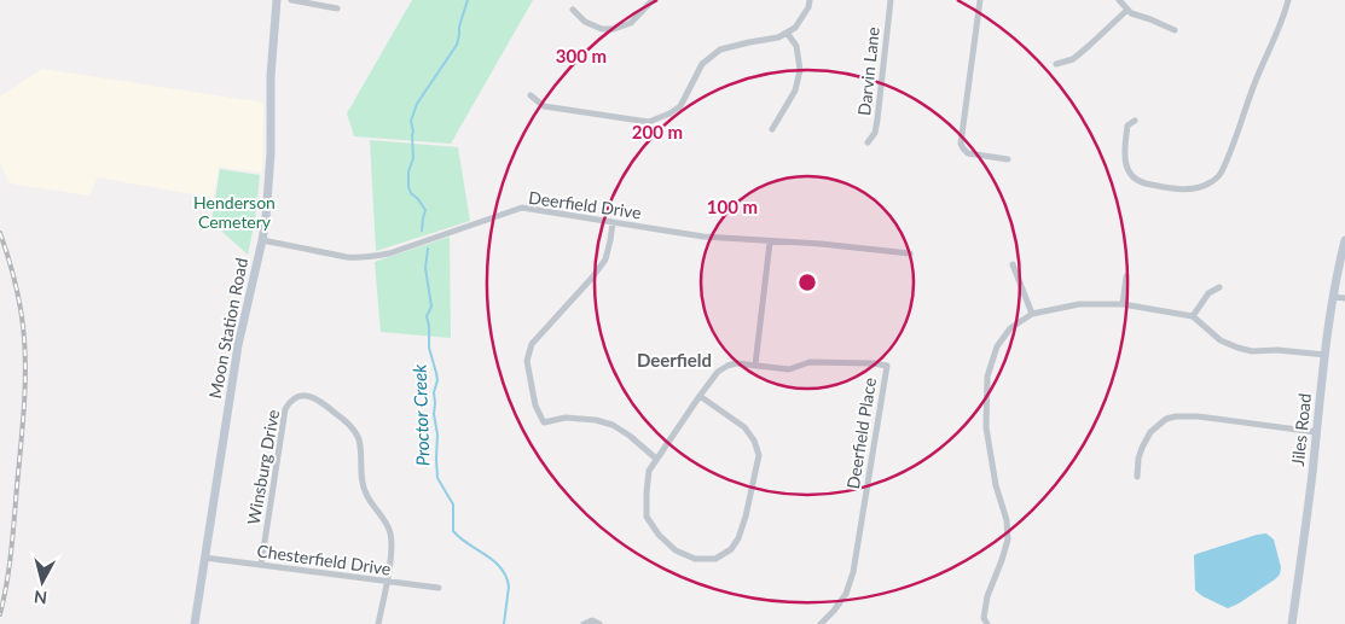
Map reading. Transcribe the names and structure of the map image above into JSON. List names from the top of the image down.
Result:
{
  "streets": {
    "street": [
      "Darvin Lane",
      "Deerfield Drive",
      "Moon Station Road",
      "Jiles Road",
      "Deerfield Place",
      "Winsburg Drive",
      "Chesterfield Drive"
    ]
  },
  "crossings": [
    ["Deerfield Drive", "Moon Station Road"],
    ["Moon Station Road", "Chesterfield Drive"],
    ["Winsburg Drive", "Chesterfield Drive"]
  ],
  "districts": ["Deerfield"],
  "water": ["Proctor Creek"],
  "parks": ["Henderson Cemetery"],
  "north": "bottom",
  "rings": ["300 m", "200 m", "100 m"]
}
